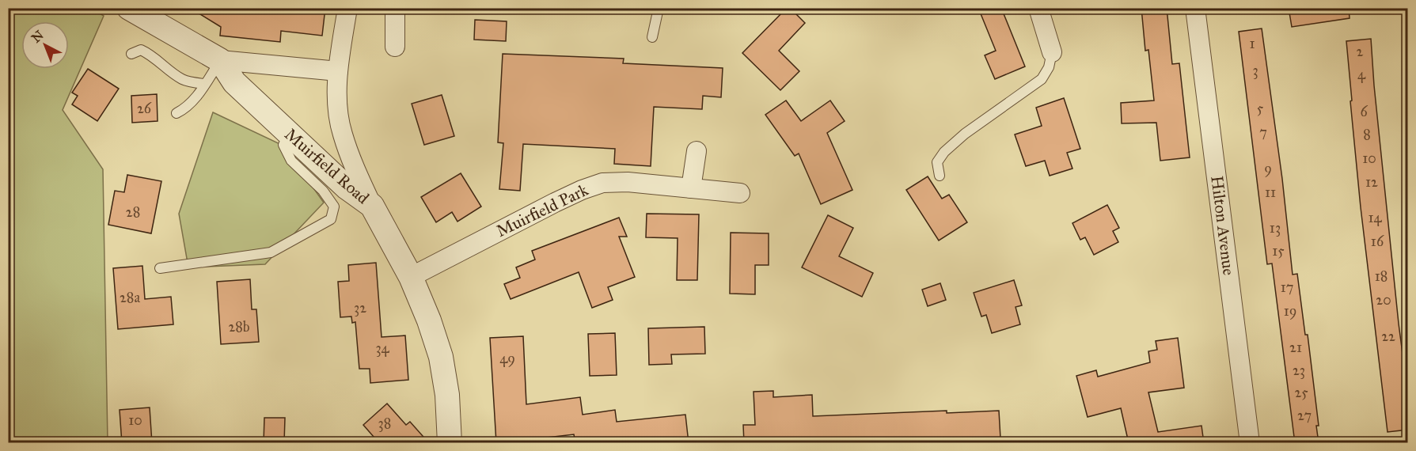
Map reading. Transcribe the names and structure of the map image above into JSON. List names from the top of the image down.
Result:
{
  "streets": {
    "street": ["Muirfield Road", "Muirfield Park", "Hilton Avenue"]
  },
  "crossings": [
    ["Muirfield Road", "Muirfield Park"]
  ],
  "house_numbers": [
    "1",
    "2",
    "3",
    "4",
    "26",
    "5",
    "6",
    "7",
    "8",
    "10",
    "9",
    "12",
    "11",
    "28",
    "14",
    "13",
    "16",
    "15",
    "18",
    "17",
    "28a",
    "20",
    "32",
    "19",
    "28b",
    "22",
    "21",
    "34",
    "49",
    "23",
    "25",
    "27",
    "10",
    "38"
  ],
  "north": "top left"
}
